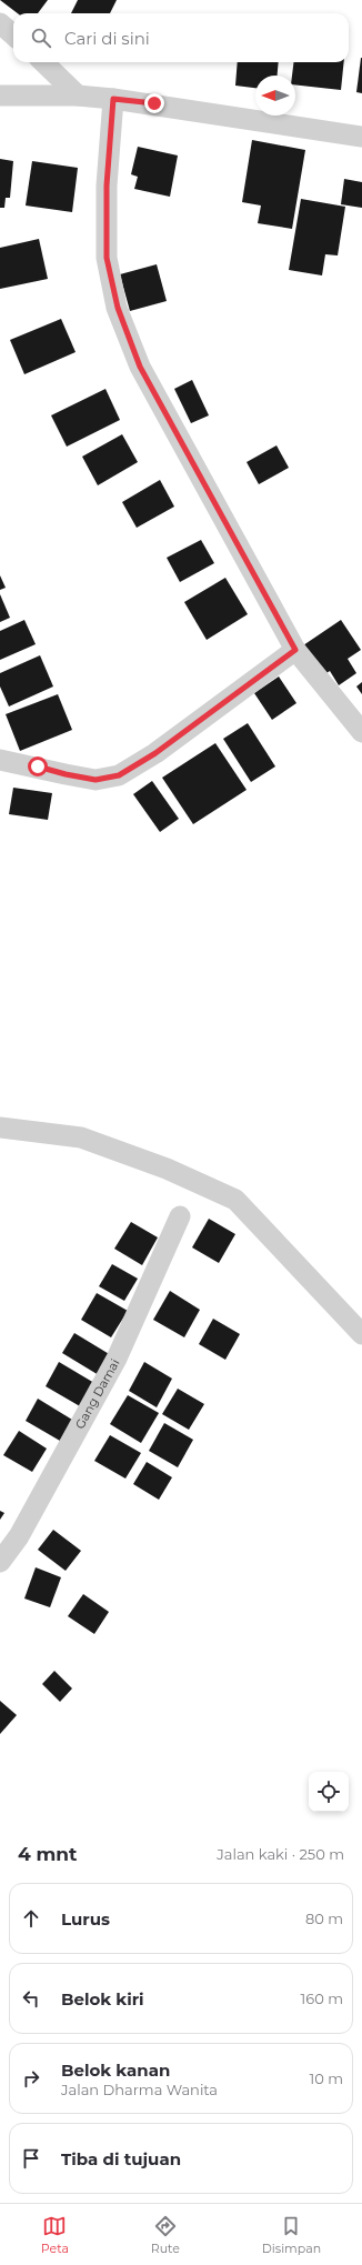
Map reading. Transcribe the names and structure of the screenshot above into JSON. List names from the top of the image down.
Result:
{
  "streets": {
    "street": ["Gang Damai"]
  },
  "north": "left",
  "page": {
    "search": "Cari di sini",
    "heading": ["4 mnt", "Jalan kaki · 250 m"],
    "list": [
      ["Lurus", "80 m"],
      ["Belok kiri", "160 m"],
      ["Belok kanan", "Jalan Dharma Wanita", "10 m"],
      "Tiba di tujuan"
    ],
    "nav": ["Peta", "Rute", "Disimpan"]
  }
}
